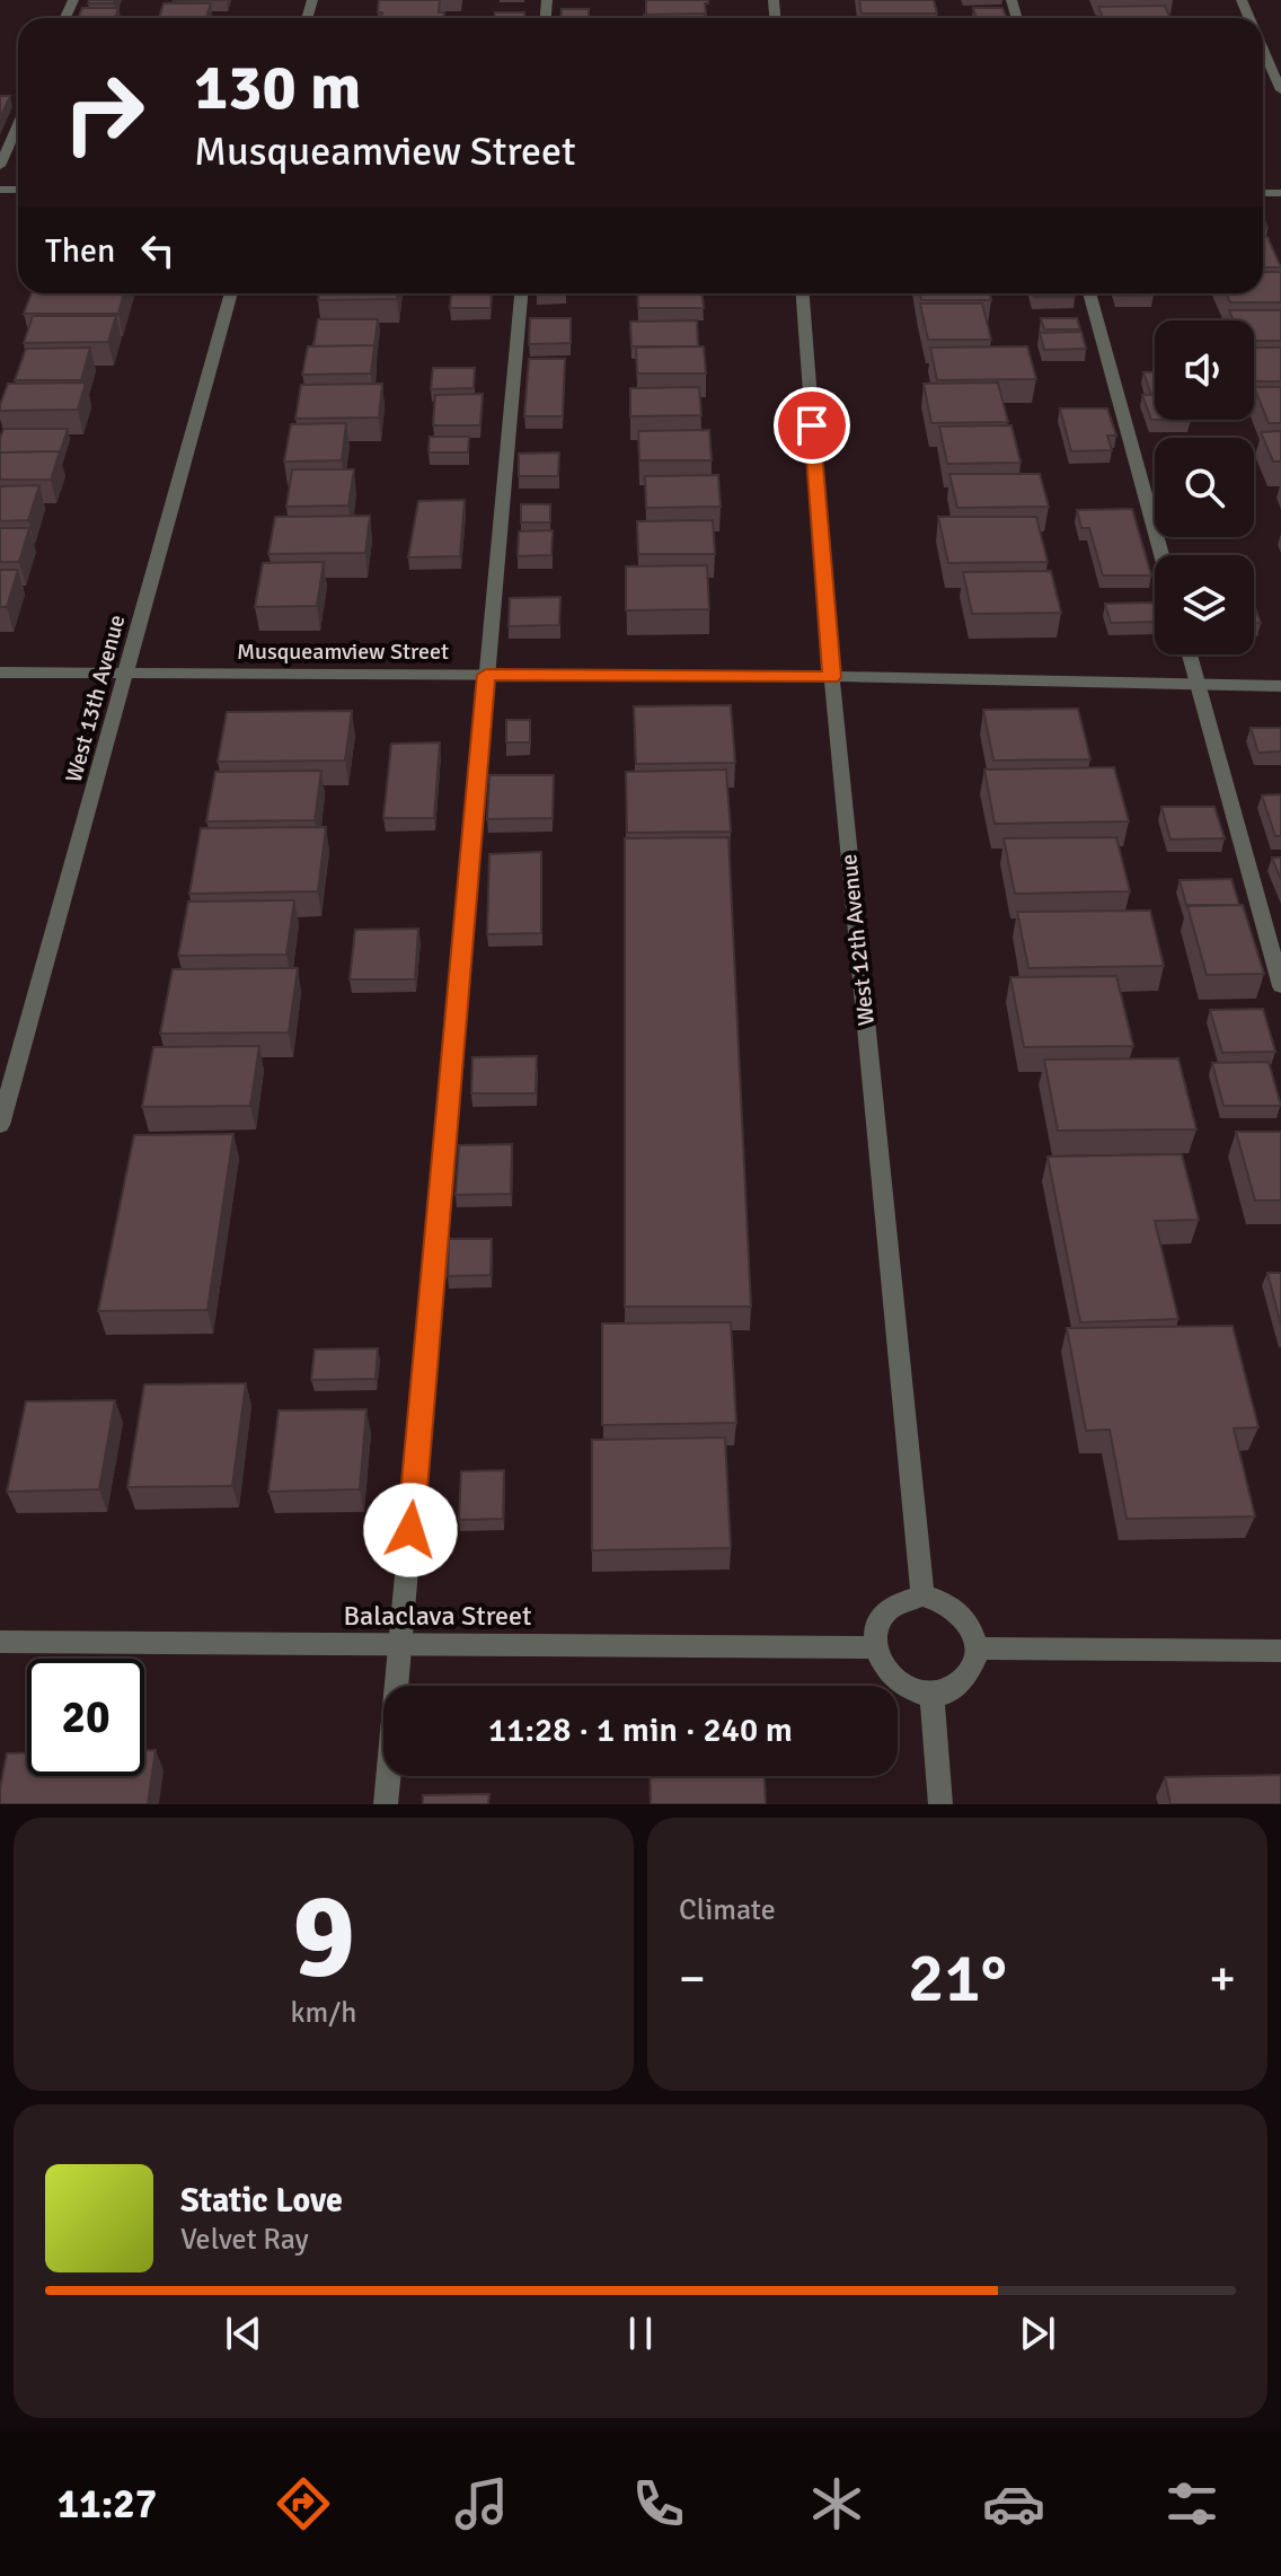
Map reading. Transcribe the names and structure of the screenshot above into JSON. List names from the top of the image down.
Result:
{
  "streets": {
    "street": [
      "Musqueamview Street",
      "West 13th Avenue",
      "West 12th Avenue",
      "Balaclava Street"
    ]
  },
  "crossings": [
    ["Musqueamview Street", "West 13th Avenue"],
    ["Musqueamview Street", "West 12th Avenue"],
    ["West 12th Avenue", "Balaclava Street"]
  ],
  "page": {
    "turn": ["130 m", "Musqueamview Street"],
    "then": "Then",
    "limit": "20",
    "trip": "11:28 · 1 min · 240 m",
    "tile": [
      ["9", "km/h"],
      "Climate"
    ],
    "heat": ["−", "21°", "+"],
    "song": ["Static Love", "Velvet Ray"],
    "tabs": "11:27"
  }
}
